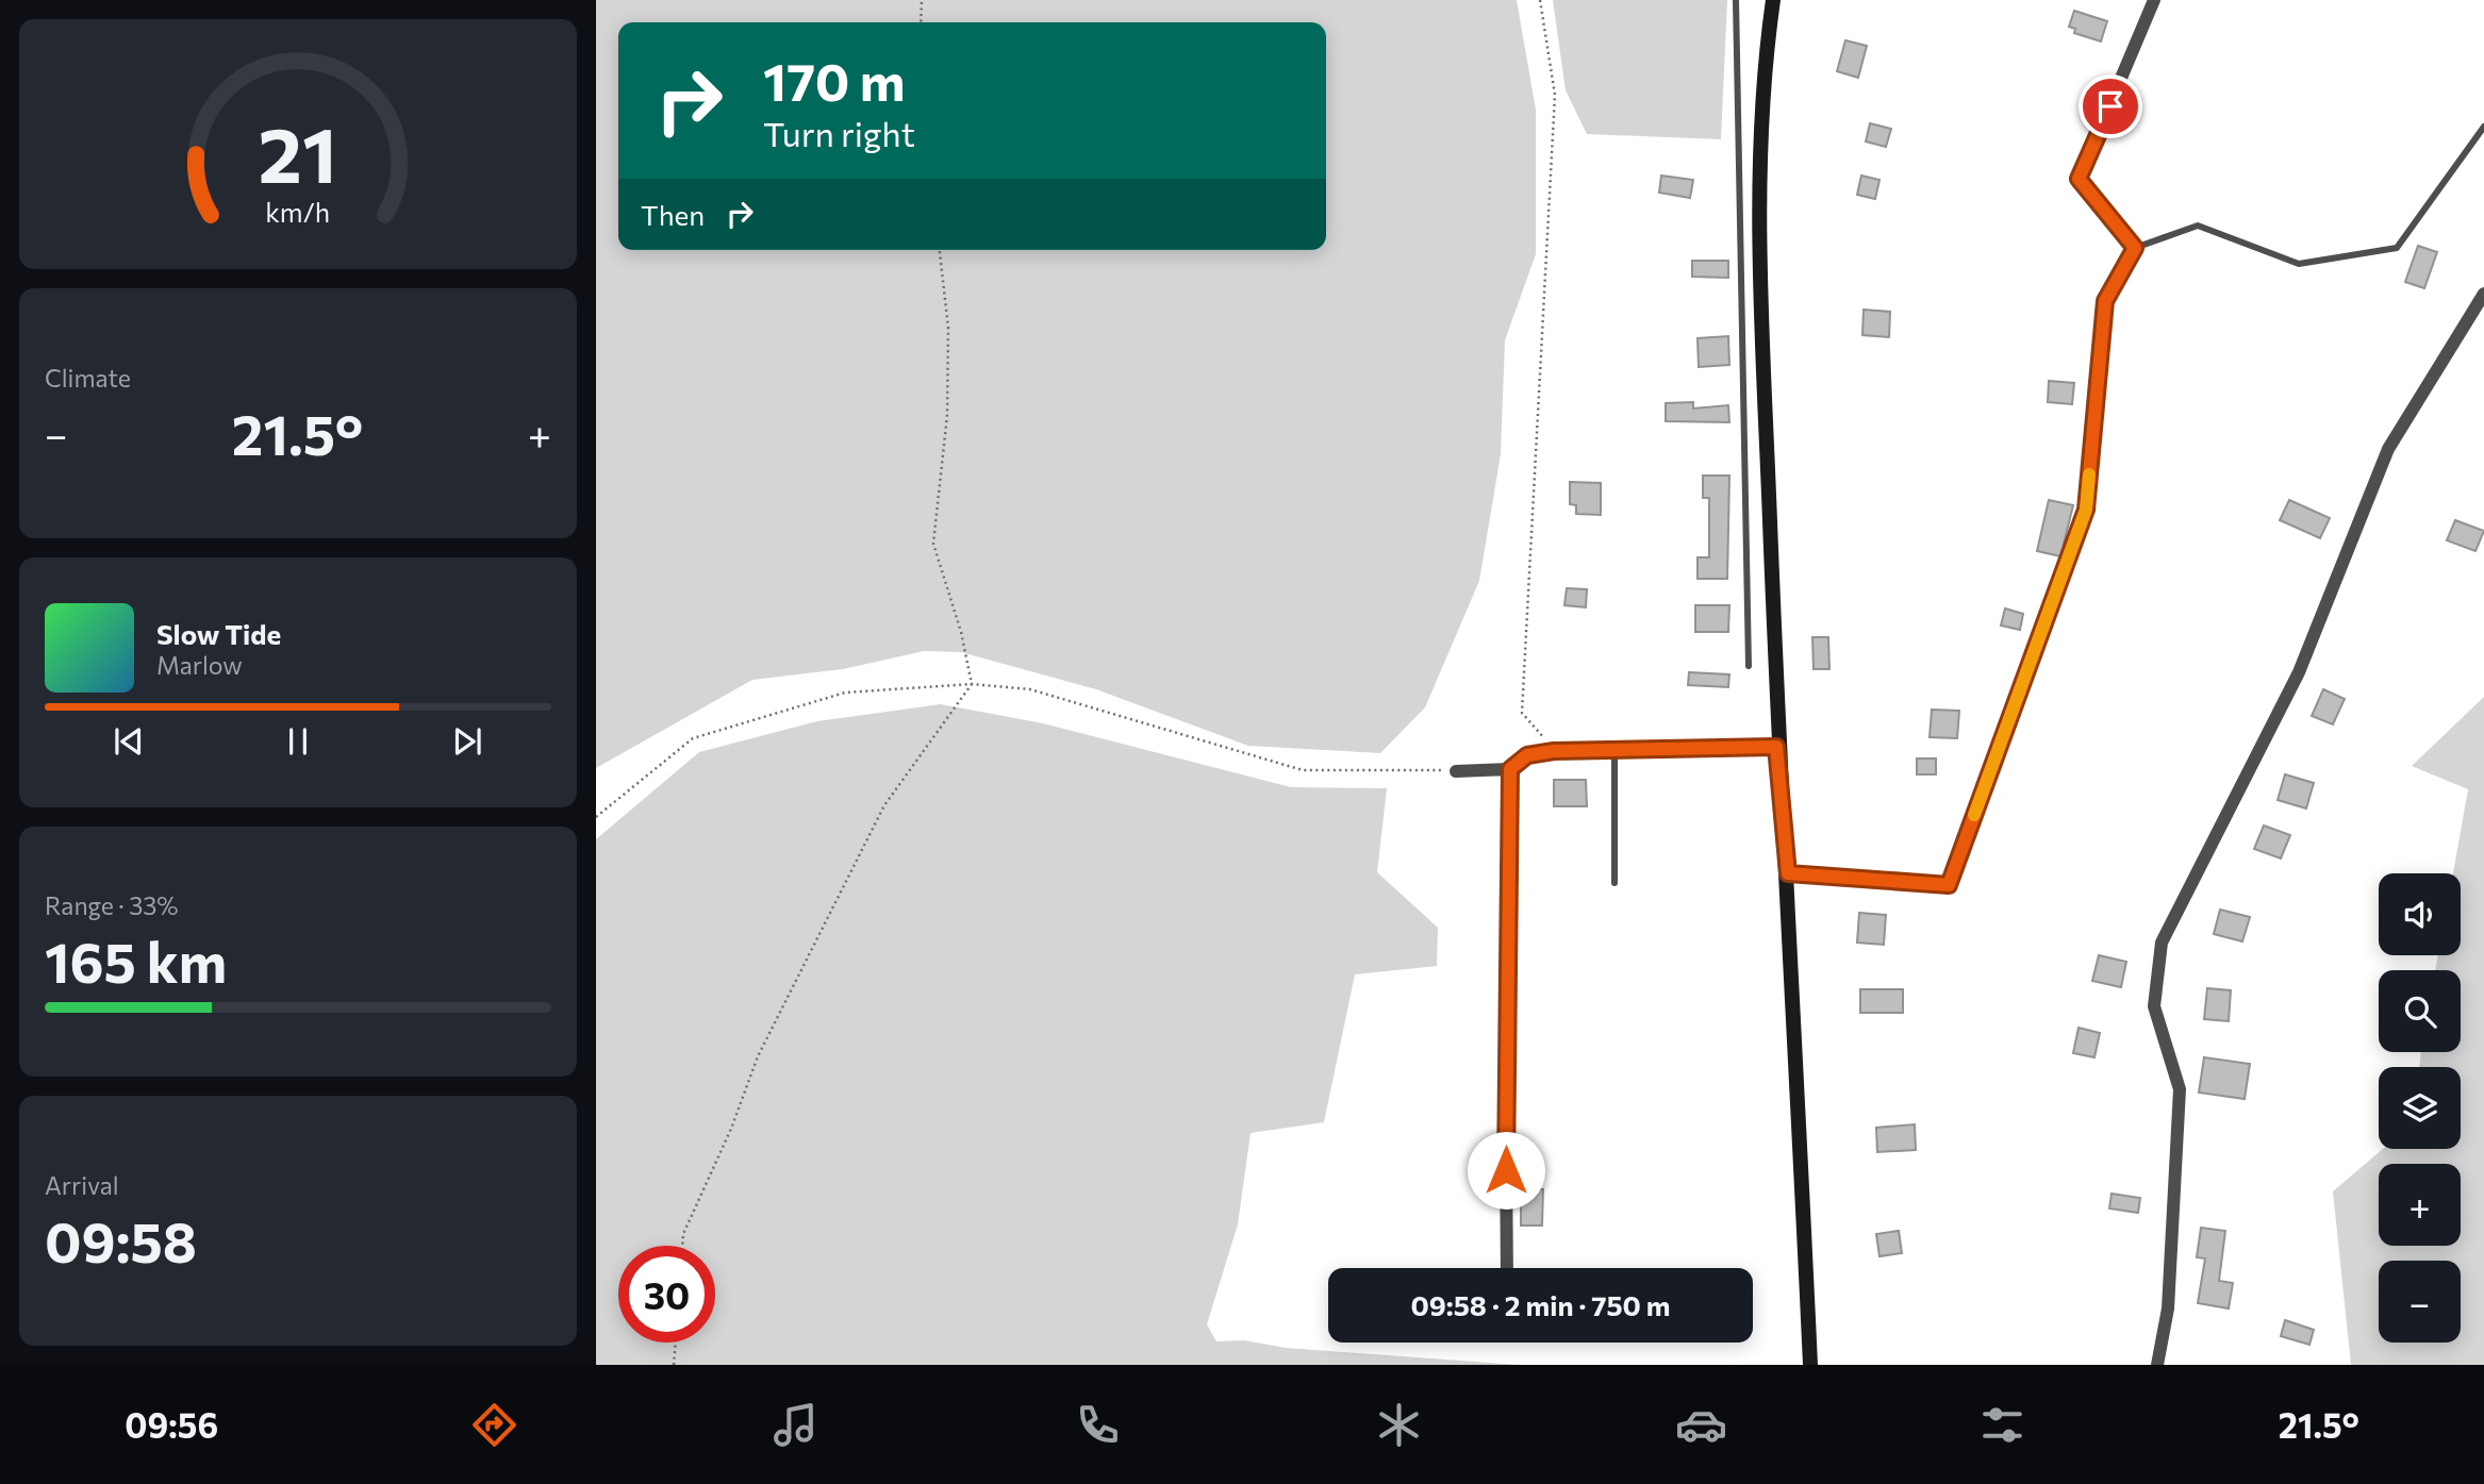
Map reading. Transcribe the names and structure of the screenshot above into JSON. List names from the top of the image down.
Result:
{
  "page": {
    "turn": ["170 m", "Turn right"],
    "then": "Then",
    "tile": [
      "Climate",
      ["Range · 33%", "165 km"],
      ["Arrival", "09:58"]
    ],
    "heat": ["−", "21.5°", "+"],
    "song": ["Slow Tide", "Marlow"],
    "map_buttons": ["+", "−"],
    "limit": "30",
    "trip": "09:58 · 2 min · 750 m",
    "tabs": ["09:56", "21.5°"],
    "gauge": ["21", "km/h"]
  }
}
